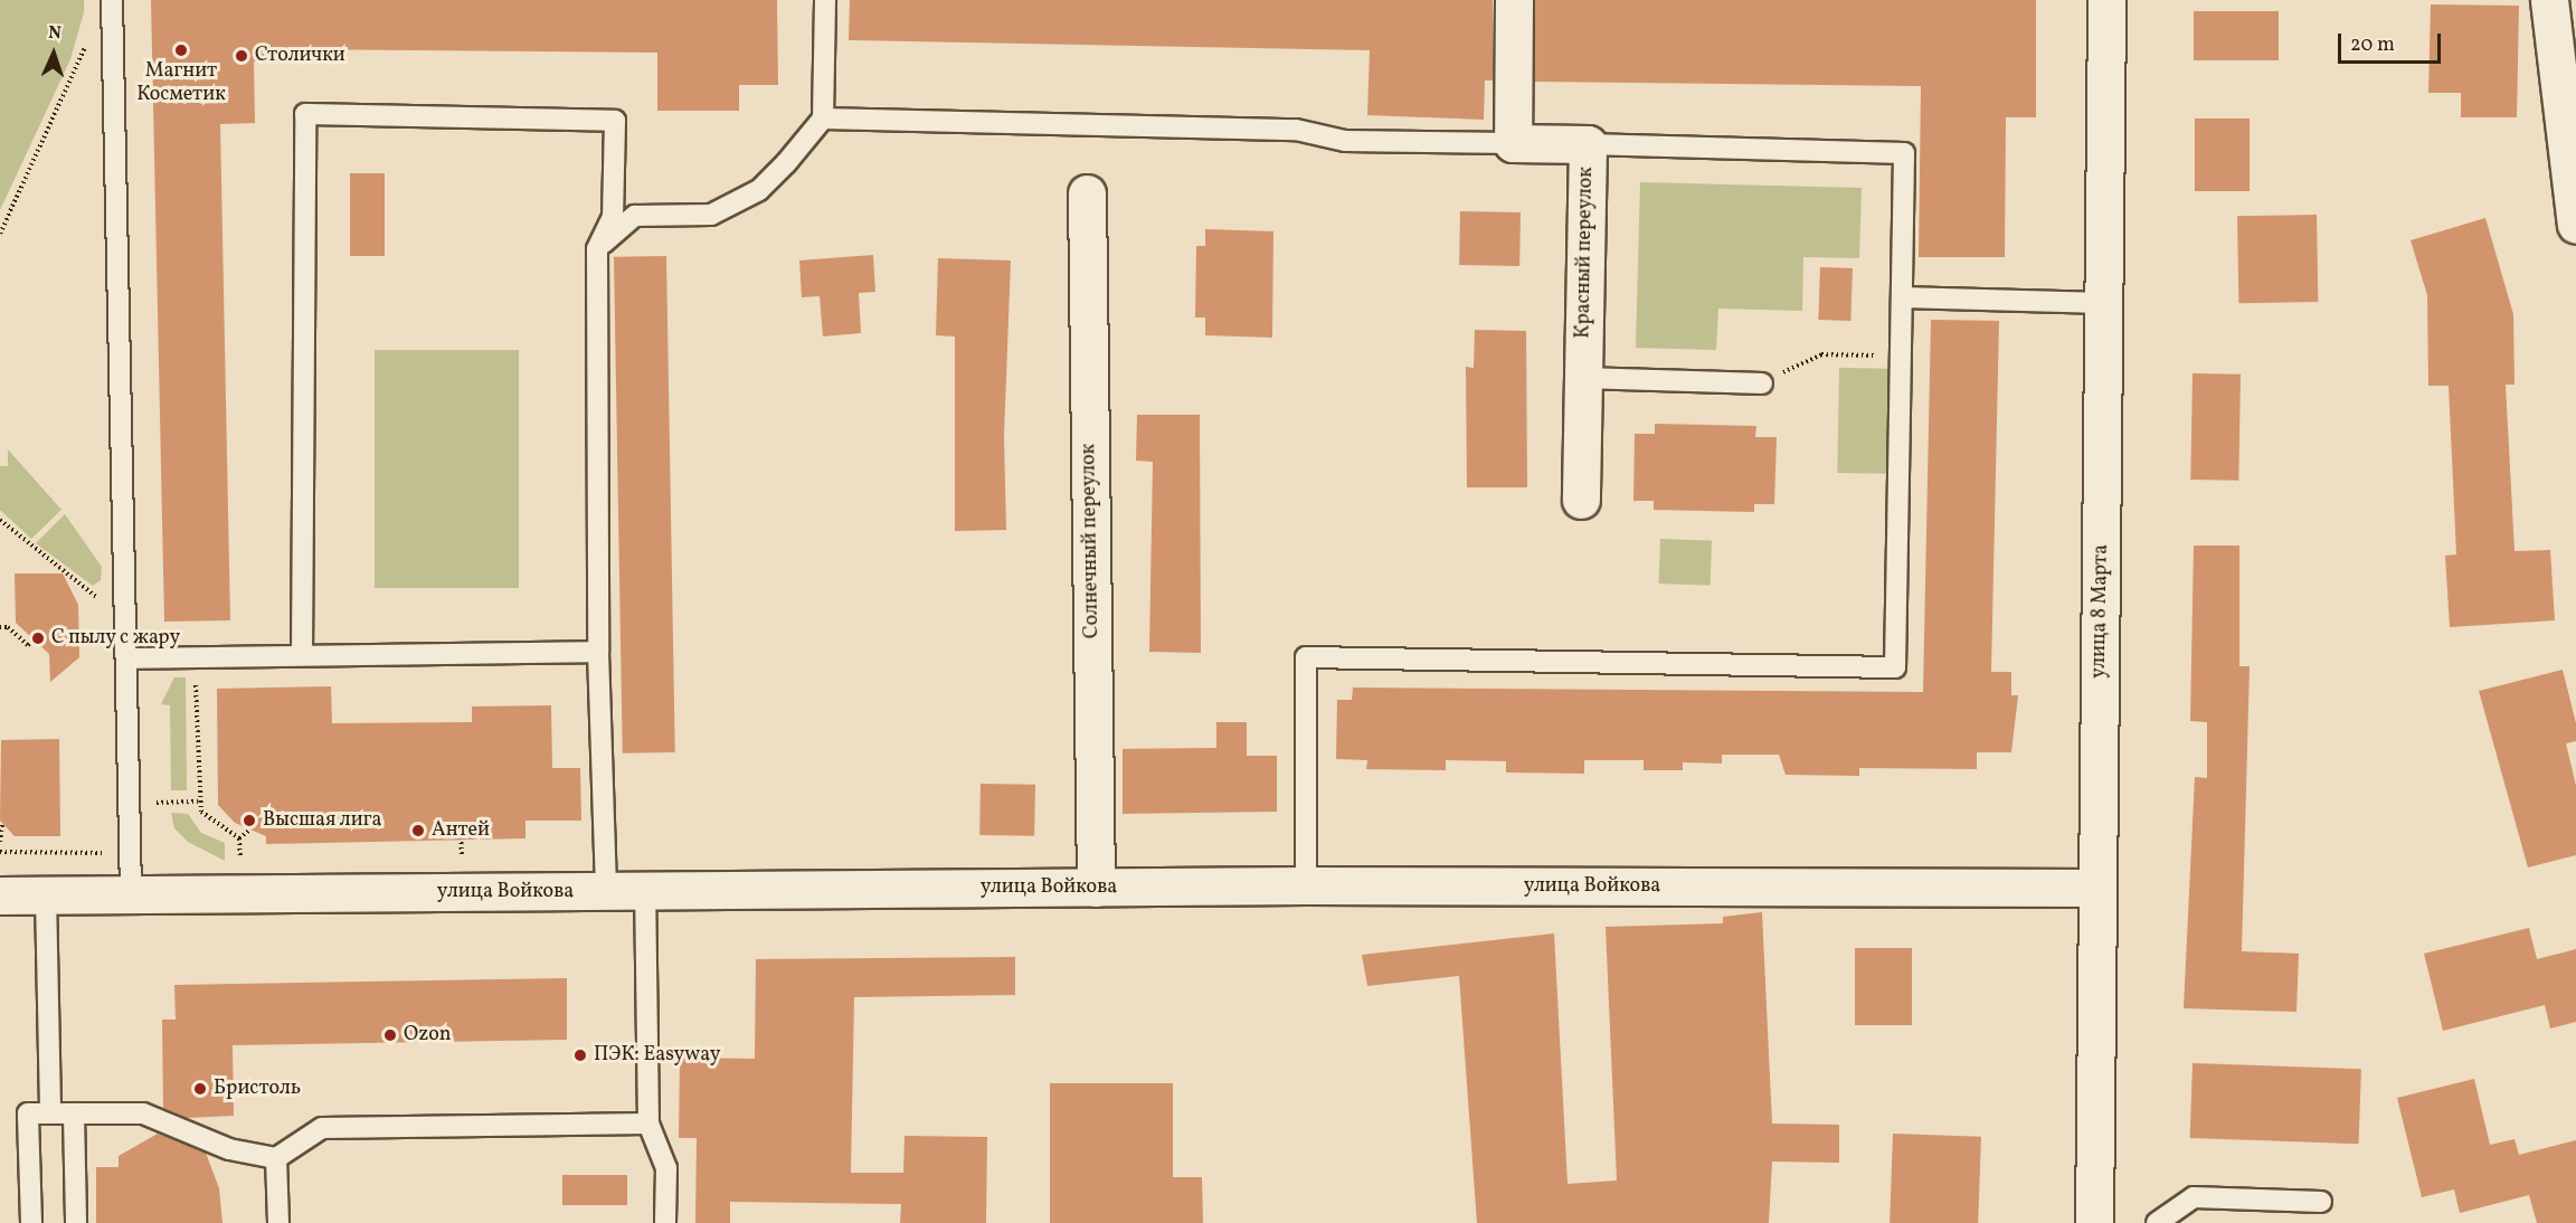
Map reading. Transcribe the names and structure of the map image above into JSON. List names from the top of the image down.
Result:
{
  "streets": {
    "street": [
      "Красный переулок",
      "Солнечный переулок",
      "улица 8 Марта",
      "улица Войкова"
    ]
  },
  "crossings": [
    ["Солнечный переулок", "улица Войкова"],
    ["улица 8 Марта", "улица Войкова"]
  ],
  "places": [
    "Магнит Косметик",
    "Столички",
    "С пылу с жару",
    "Высшая лига",
    "Антей",
    "Ozon",
    "ПЭК: Easyway",
    "Бристоль"
  ],
  "scale_bar": "20 m",
  "north": "top"
}
